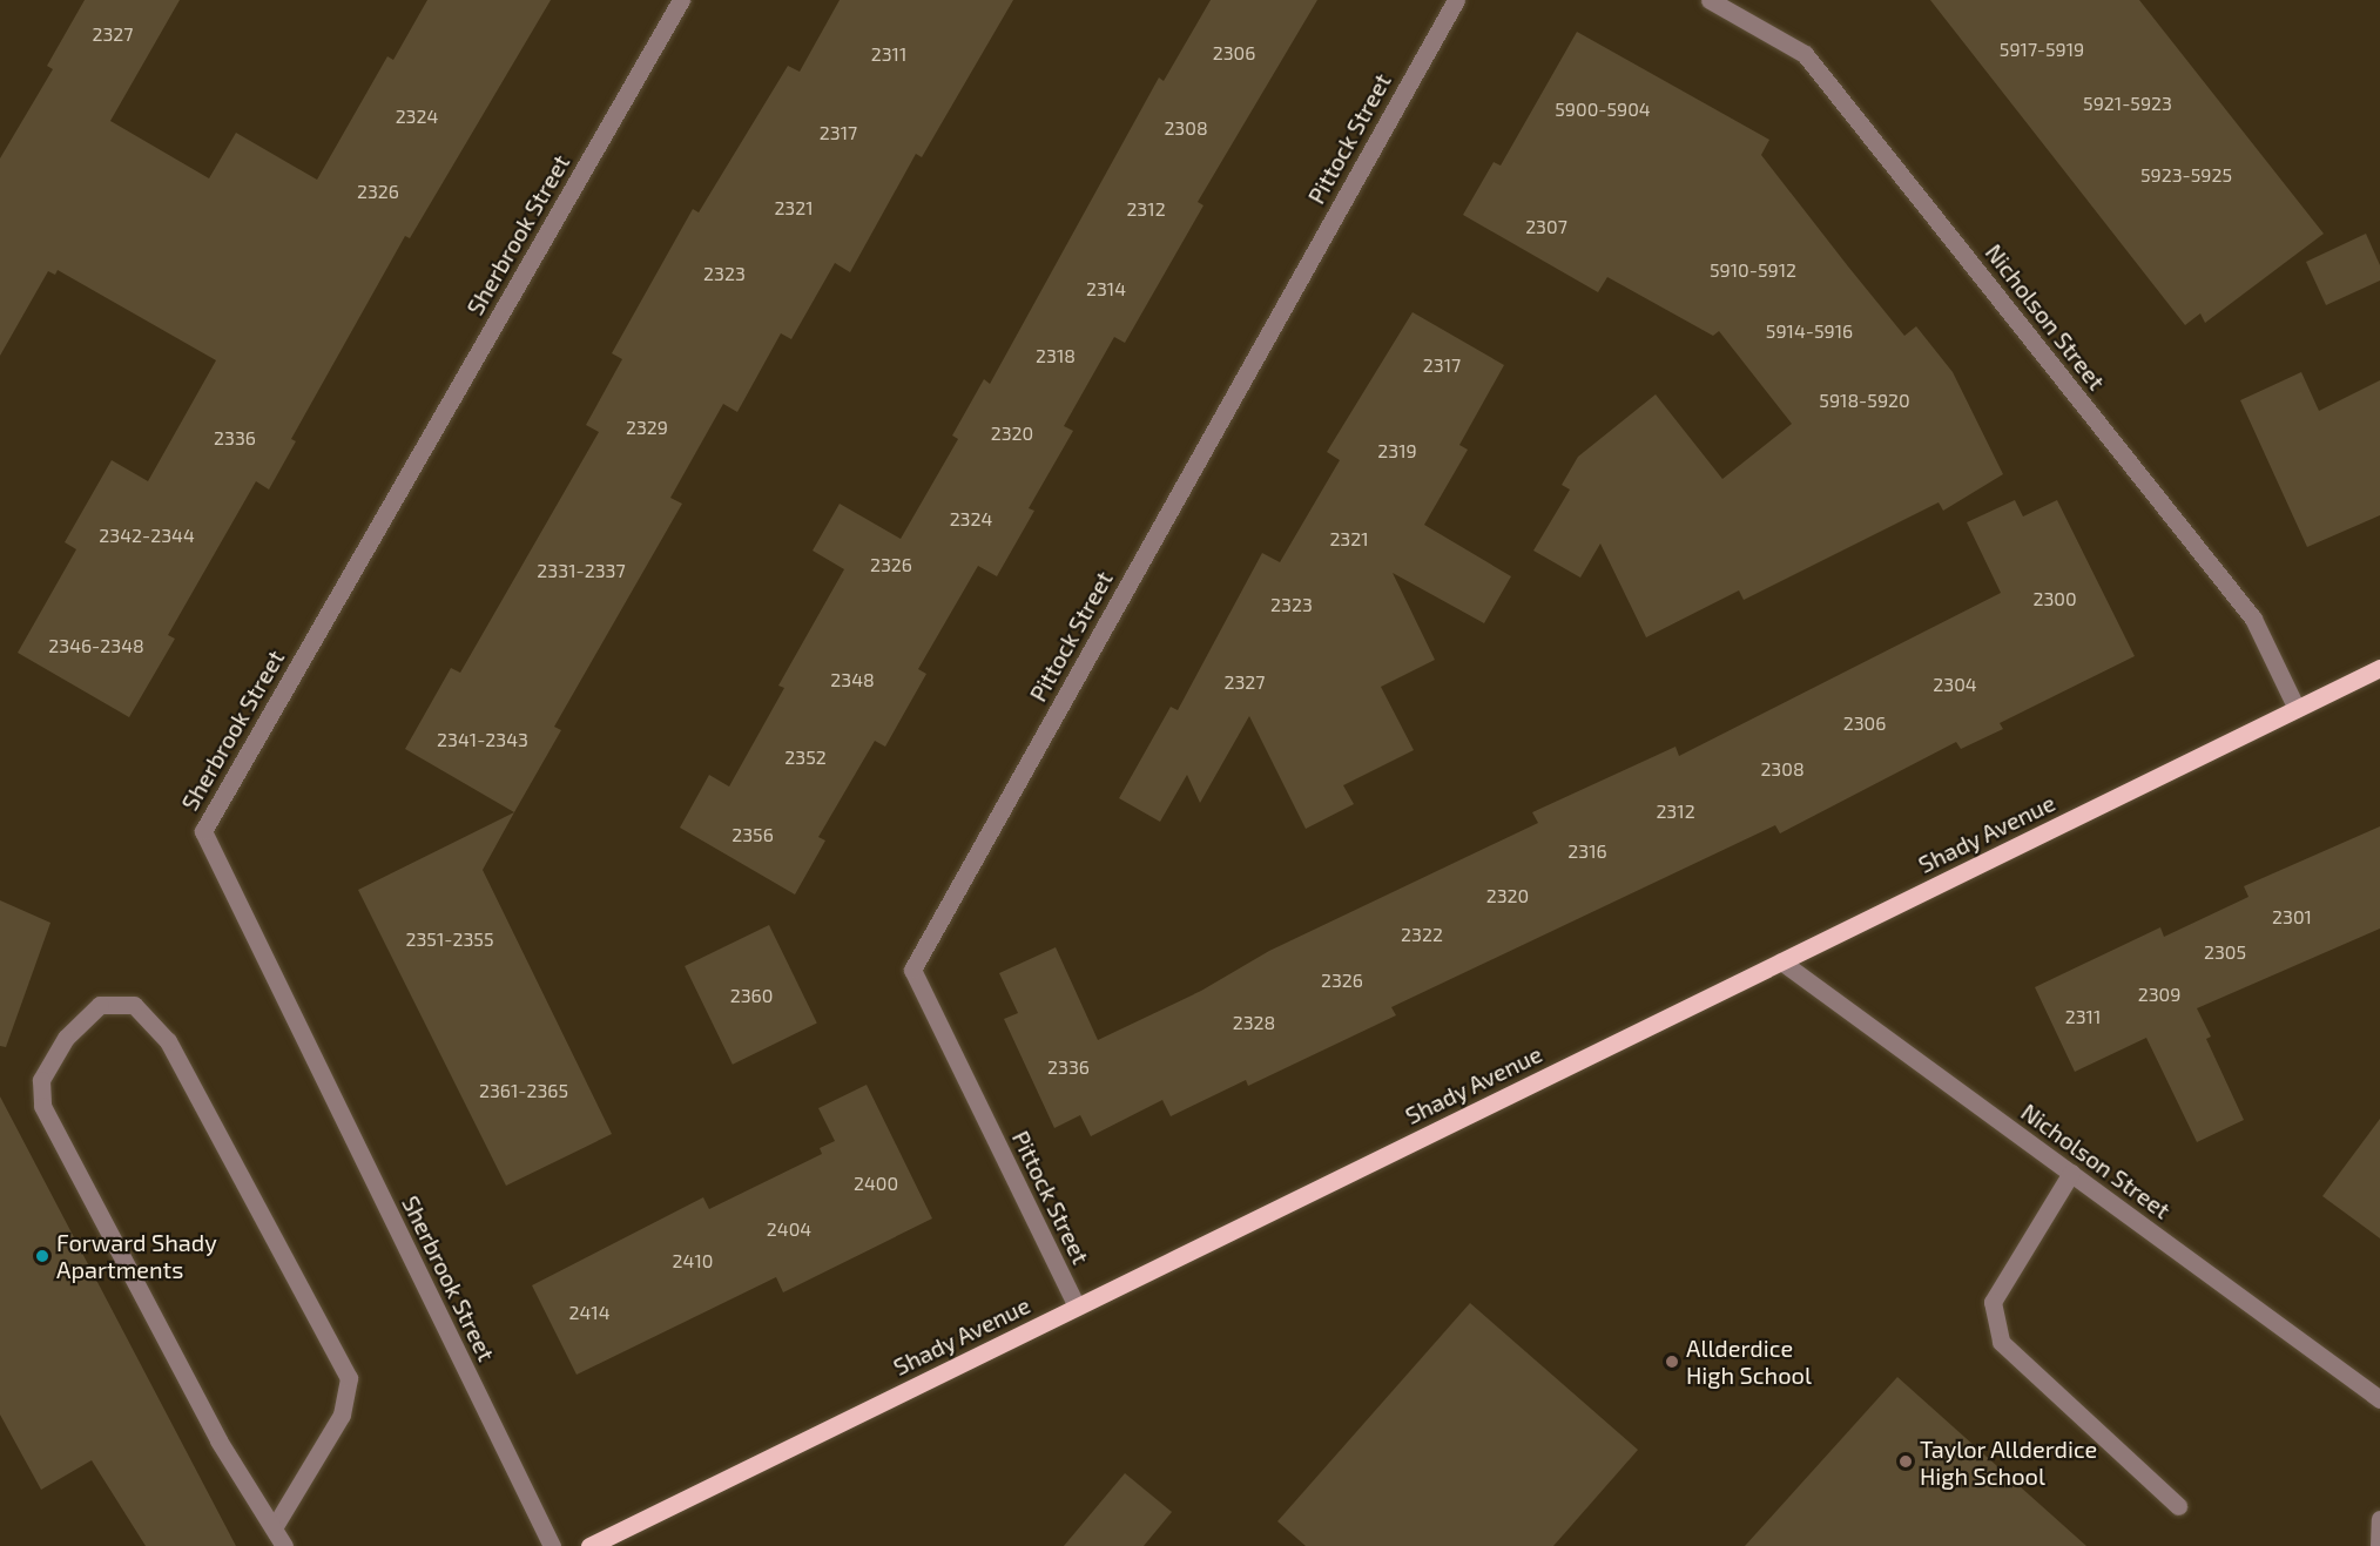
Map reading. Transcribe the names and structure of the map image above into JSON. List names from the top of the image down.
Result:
{
  "streets": {
    "main road": ["Shady Avenue"],
    "street": ["Pittock Street", "Sherbrook Street", "Nicholson Street"]
  },
  "crossings": [
    ["Pittock Street", "Shady Avenue"],
    ["Nicholson Street", "Shady Avenue"]
  ],
  "places": ["Forward Shady Apartments", "Allderdice High School", "Taylor Allderdice High School"],
  "house_numbers": [
    "2327",
    "5917-5919",
    "2306",
    "2311",
    "5921-5923",
    "5900-5904",
    "2324",
    "2308",
    "2317",
    "5923-5925",
    "2326",
    "2321",
    "2312",
    "2307",
    "5910-5912",
    "2323",
    "2314",
    "5914-5916",
    "2318",
    "2317",
    "5918-5920",
    "2329",
    "2320",
    "2336",
    "2319",
    "2324",
    "2342-2344",
    "2321",
    "2326",
    "2331-2337",
    "2300",
    "2323",
    "2346-2348",
    "2348",
    "2327",
    "2304",
    "2306",
    "2341-2343",
    "2352",
    "2308",
    "2312",
    "2356",
    "2316",
    "2320",
    "2301",
    "2322",
    "2351-2355",
    "2305",
    "2326",
    "2309",
    "2360",
    "2311",
    "2328",
    "2336",
    "2361-2365",
    "2400",
    "2404",
    "2410",
    "2414"
  ]
}
